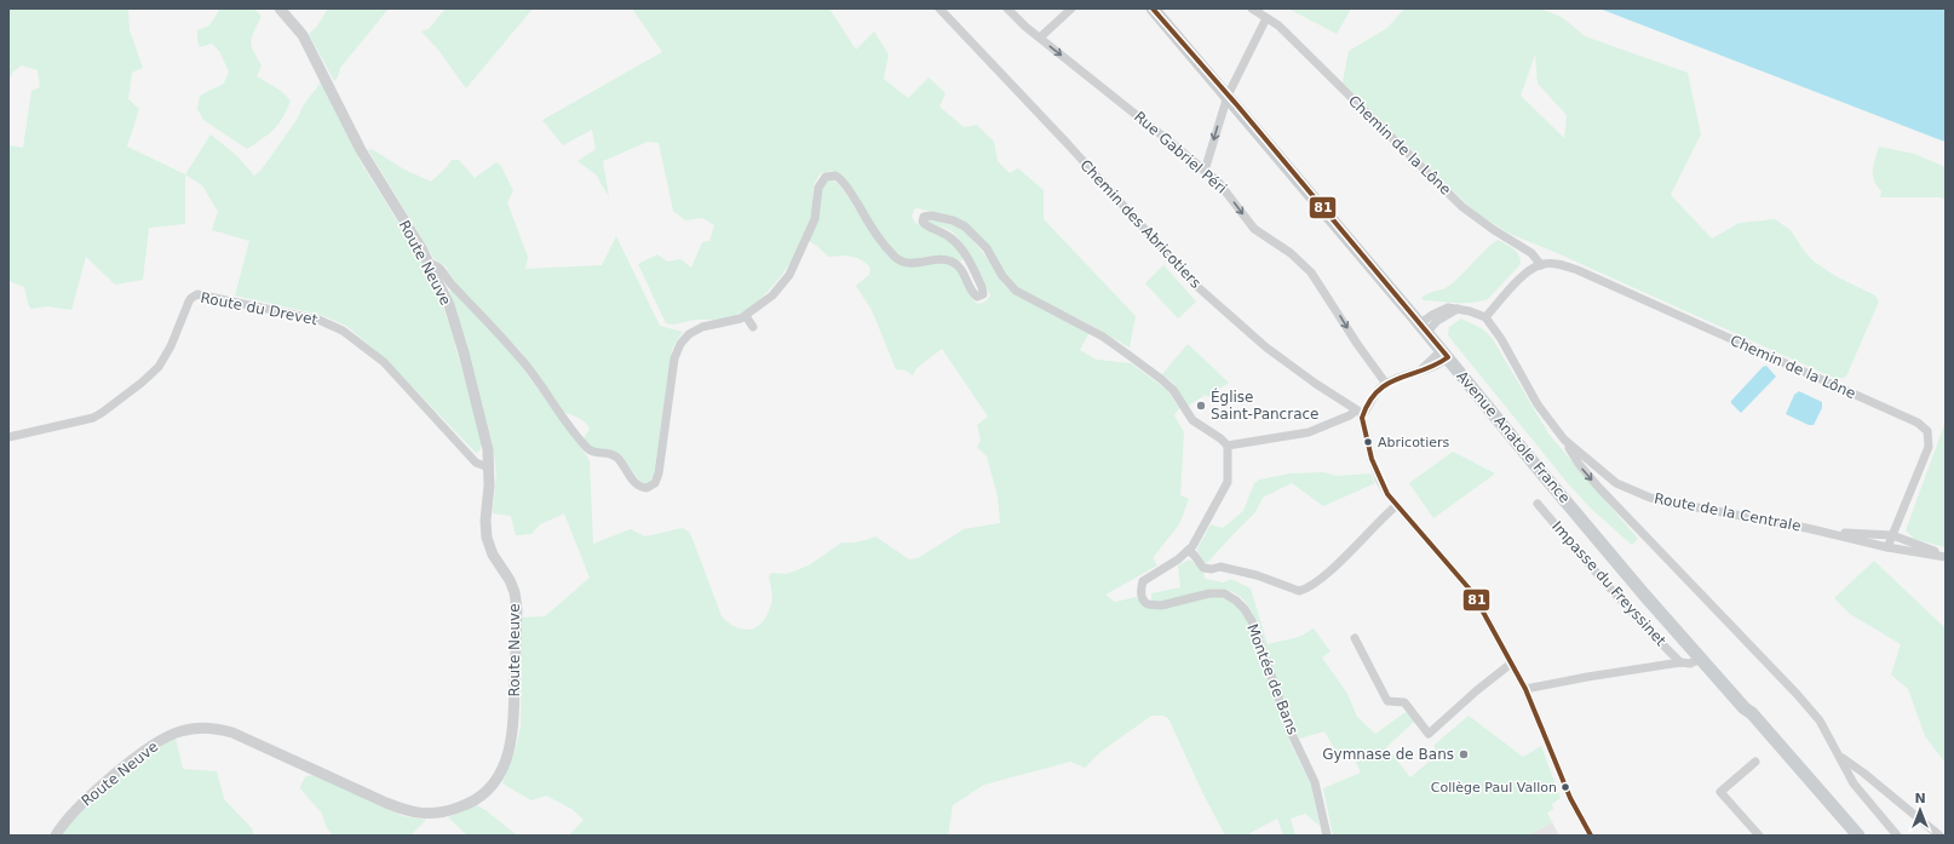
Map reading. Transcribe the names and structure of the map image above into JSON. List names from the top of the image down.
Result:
{
  "streets": {
    "main road": ["Avenue Anatole France"],
    "street": [
      "Chemin de la Lône",
      "Rue Gabriel Péri",
      "Chemin des Abricotiers",
      "Route Neuve",
      "Route du Drevet",
      "Route de la Centrale",
      "Impasse du Freyssinet",
      "Montée de Bans"
    ]
  },
  "crossings": [
    ["Chemin de la Lône", "Route de la Centrale"],
    ["Route Neuve", "Route du Drevet"]
  ],
  "one_way": ["Rue Gabriel Péri"],
  "places": [
    "Église Saint-Pancrace",
    "Abricotiers",
    "Gymnase de Bans",
    "Collège Paul Vallon"
  ],
  "lines": ["transit line 81"],
  "north": "top"
}
